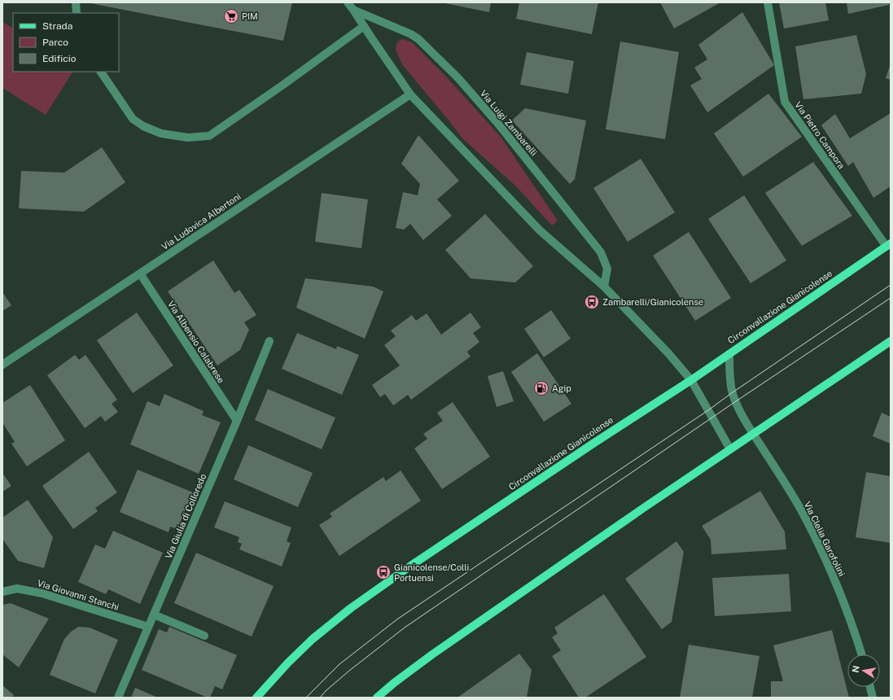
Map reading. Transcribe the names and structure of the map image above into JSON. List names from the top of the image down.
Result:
{
  "streets": {
    "main road": ["Circonvallazione Gianicolense"],
    "street": [
      "Via Luigi Zambarelli",
      "Via Pietro Campora",
      "Via Ludovica Albertoni",
      "Via Albensio Calabrese",
      "Via Giulia di Colloredo",
      "Via Clelia Garofolini",
      "Via Giovanni Stanchi"
    ]
  },
  "crossings": [
    ["Via Luigi Zambarelli", "Via Ludovica Albertoni"],
    ["Via Luigi Zambarelli", "Circonvallazione Gianicolense"],
    ["Via Pietro Campora", "Circonvallazione Gianicolense"],
    ["Via Ludovica Albertoni", "Via Albensio Calabrese"],
    ["Circonvallazione Gianicolense", "Via Clelia Garofolini"],
    ["Via Albensio Calabrese", "Via Giulia di Colloredo"],
    ["Via Giulia di Colloredo", "Via Giovanni Stanchi"]
  ],
  "places": {
    "supermarket": ["PIM"],
    "bus stop": ["Zambarelli/Gianicolense", "Gianicolense/Colli Portuensi"],
    "fuel station": ["Agip"]
  },
  "legend": ["Strada", "Parco", "Edificio"],
  "north": "left"
}
